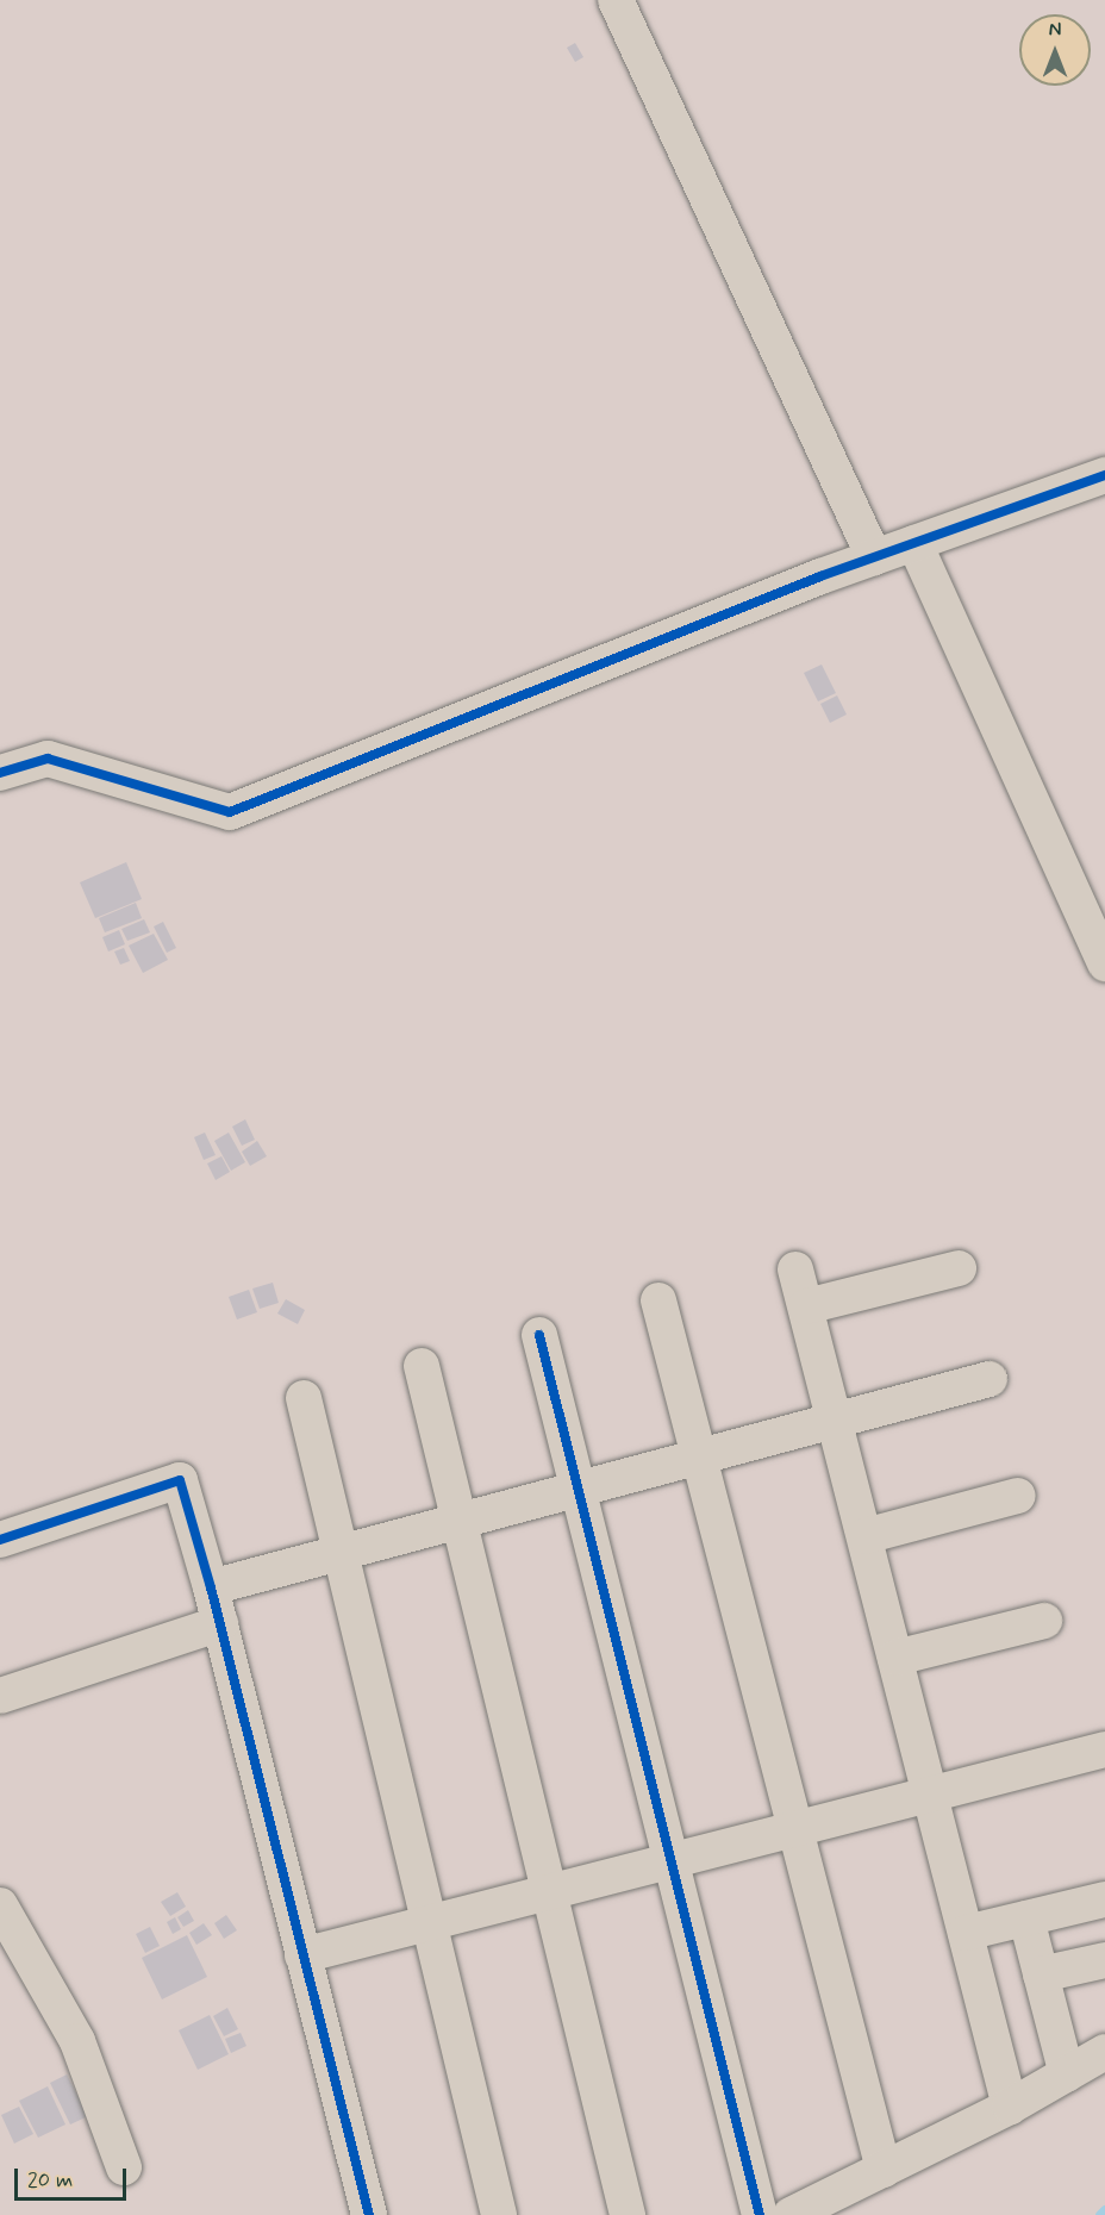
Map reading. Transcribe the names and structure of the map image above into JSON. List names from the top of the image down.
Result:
{
  "scale_bar": "20 m",
  "north": "top"
}
